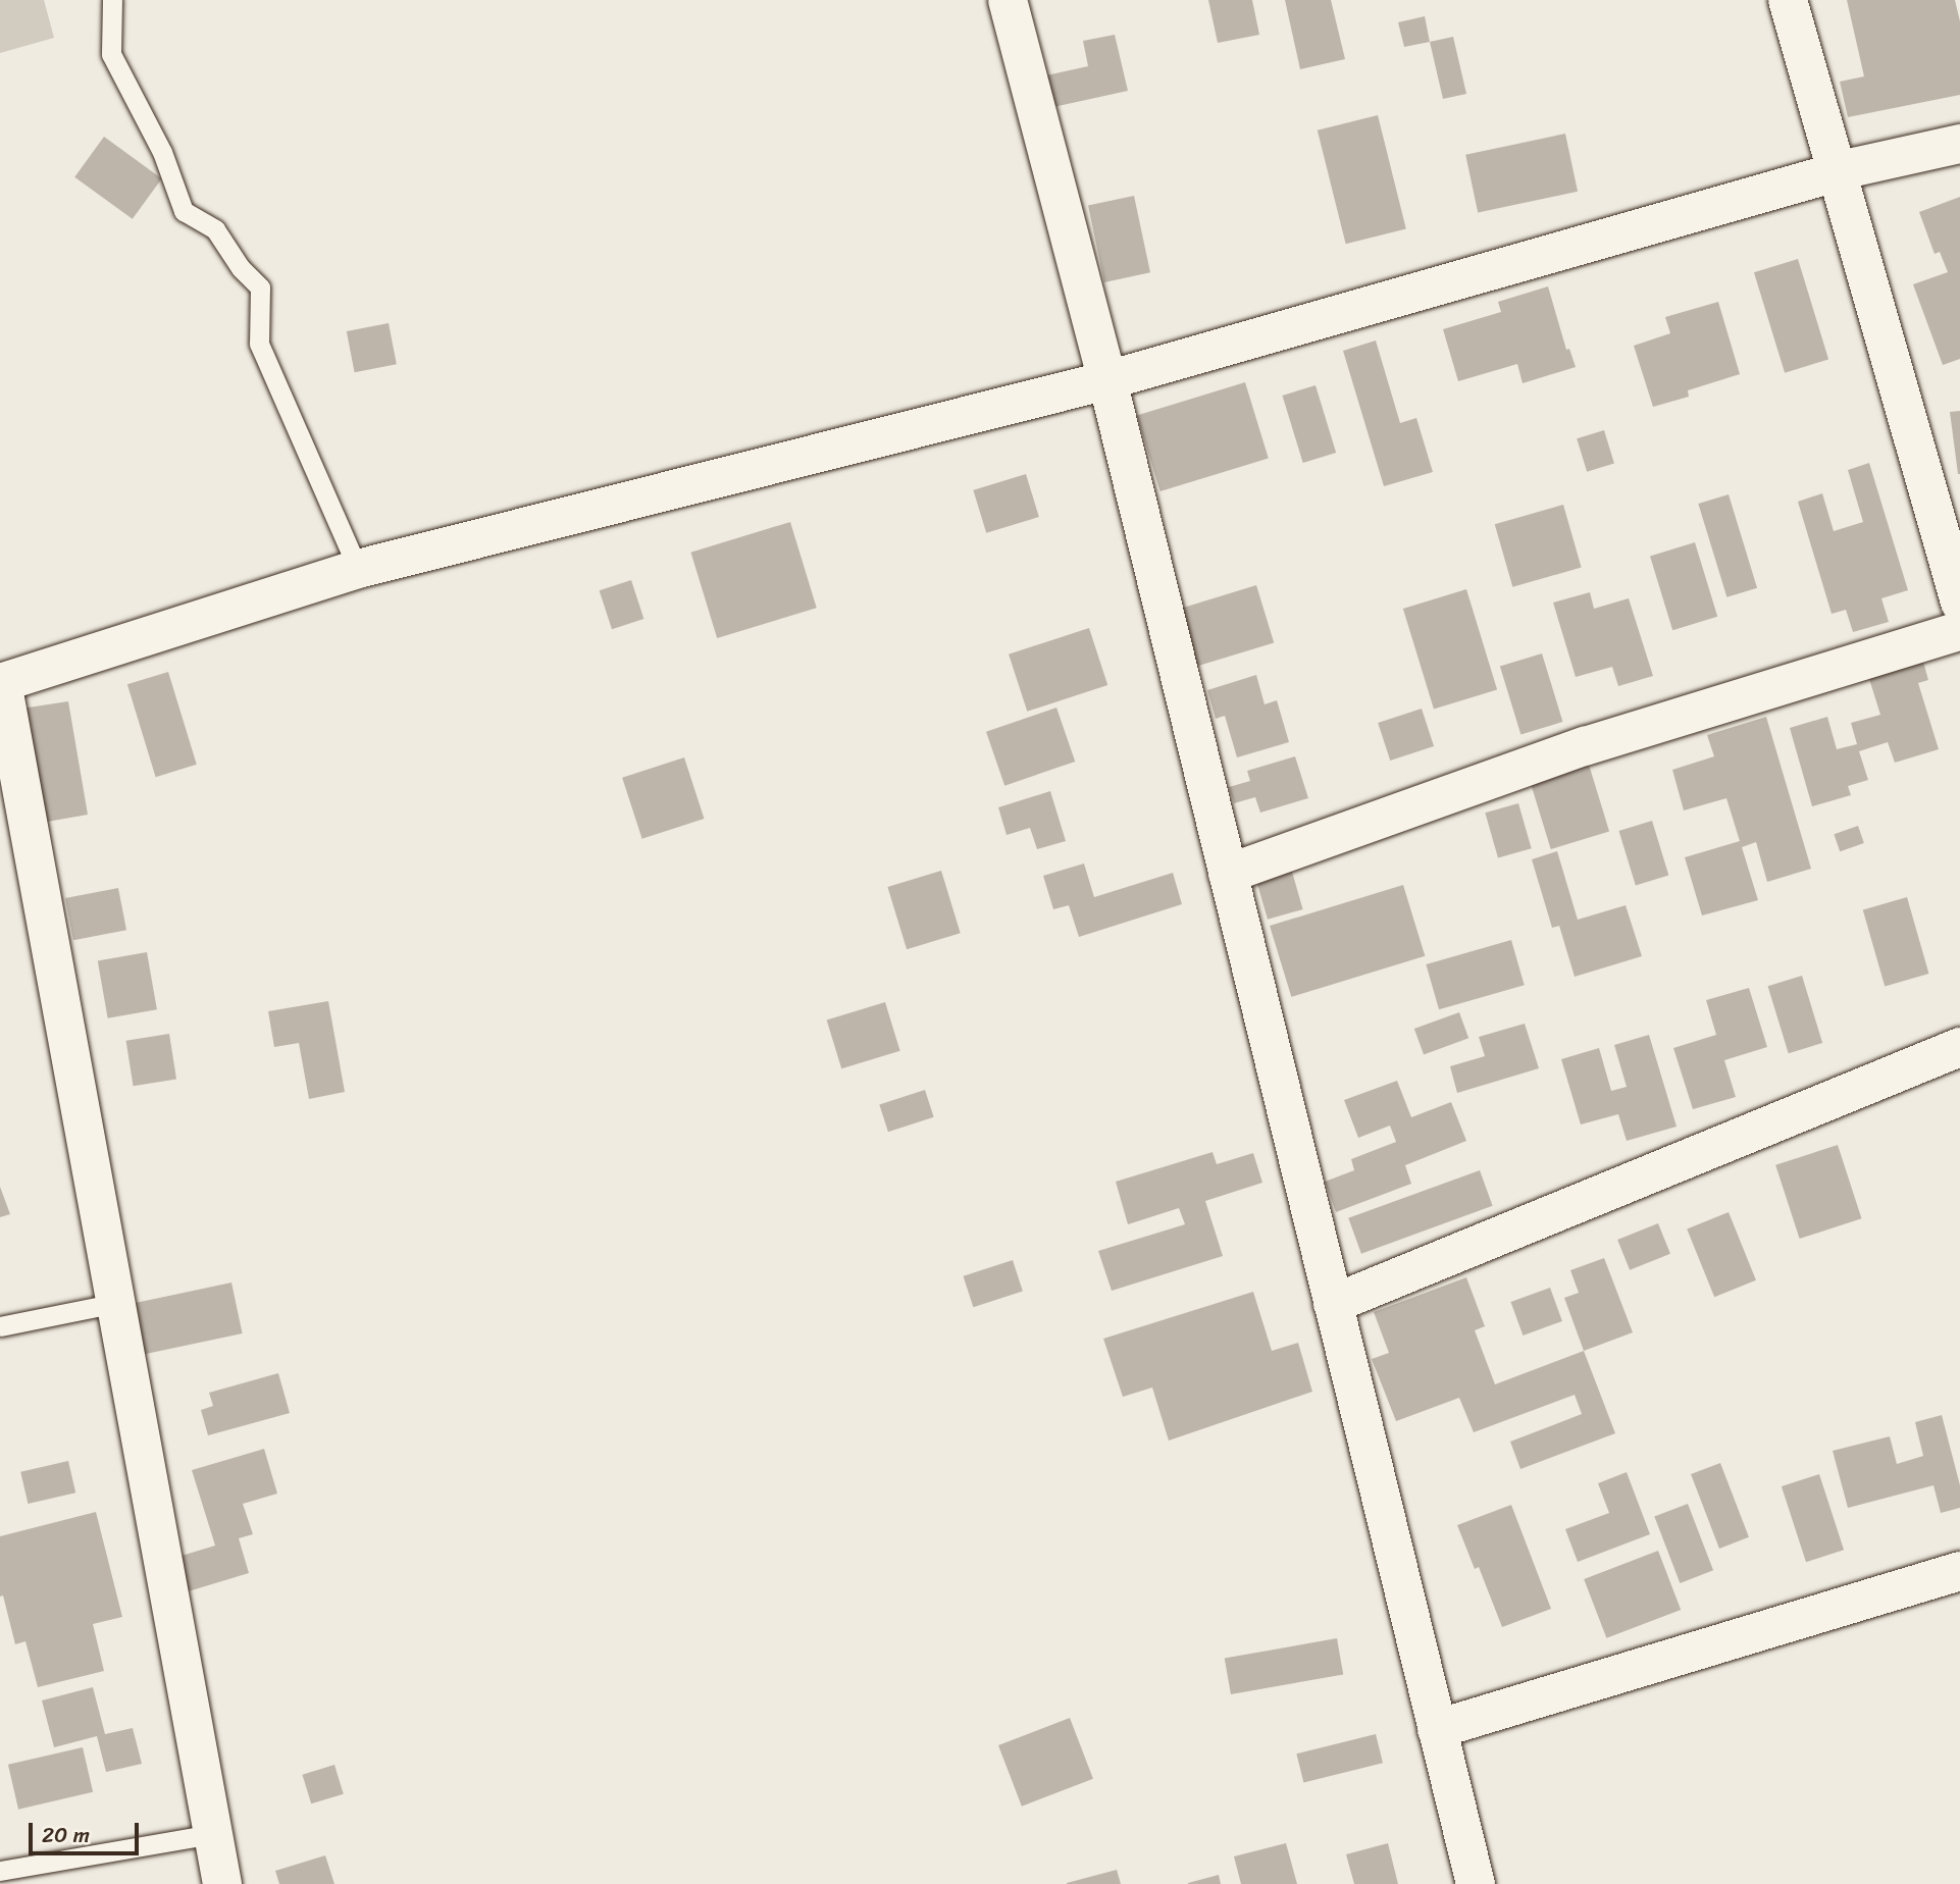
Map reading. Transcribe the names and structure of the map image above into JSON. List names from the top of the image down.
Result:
{
  "scale_bar": "20 m"
}
